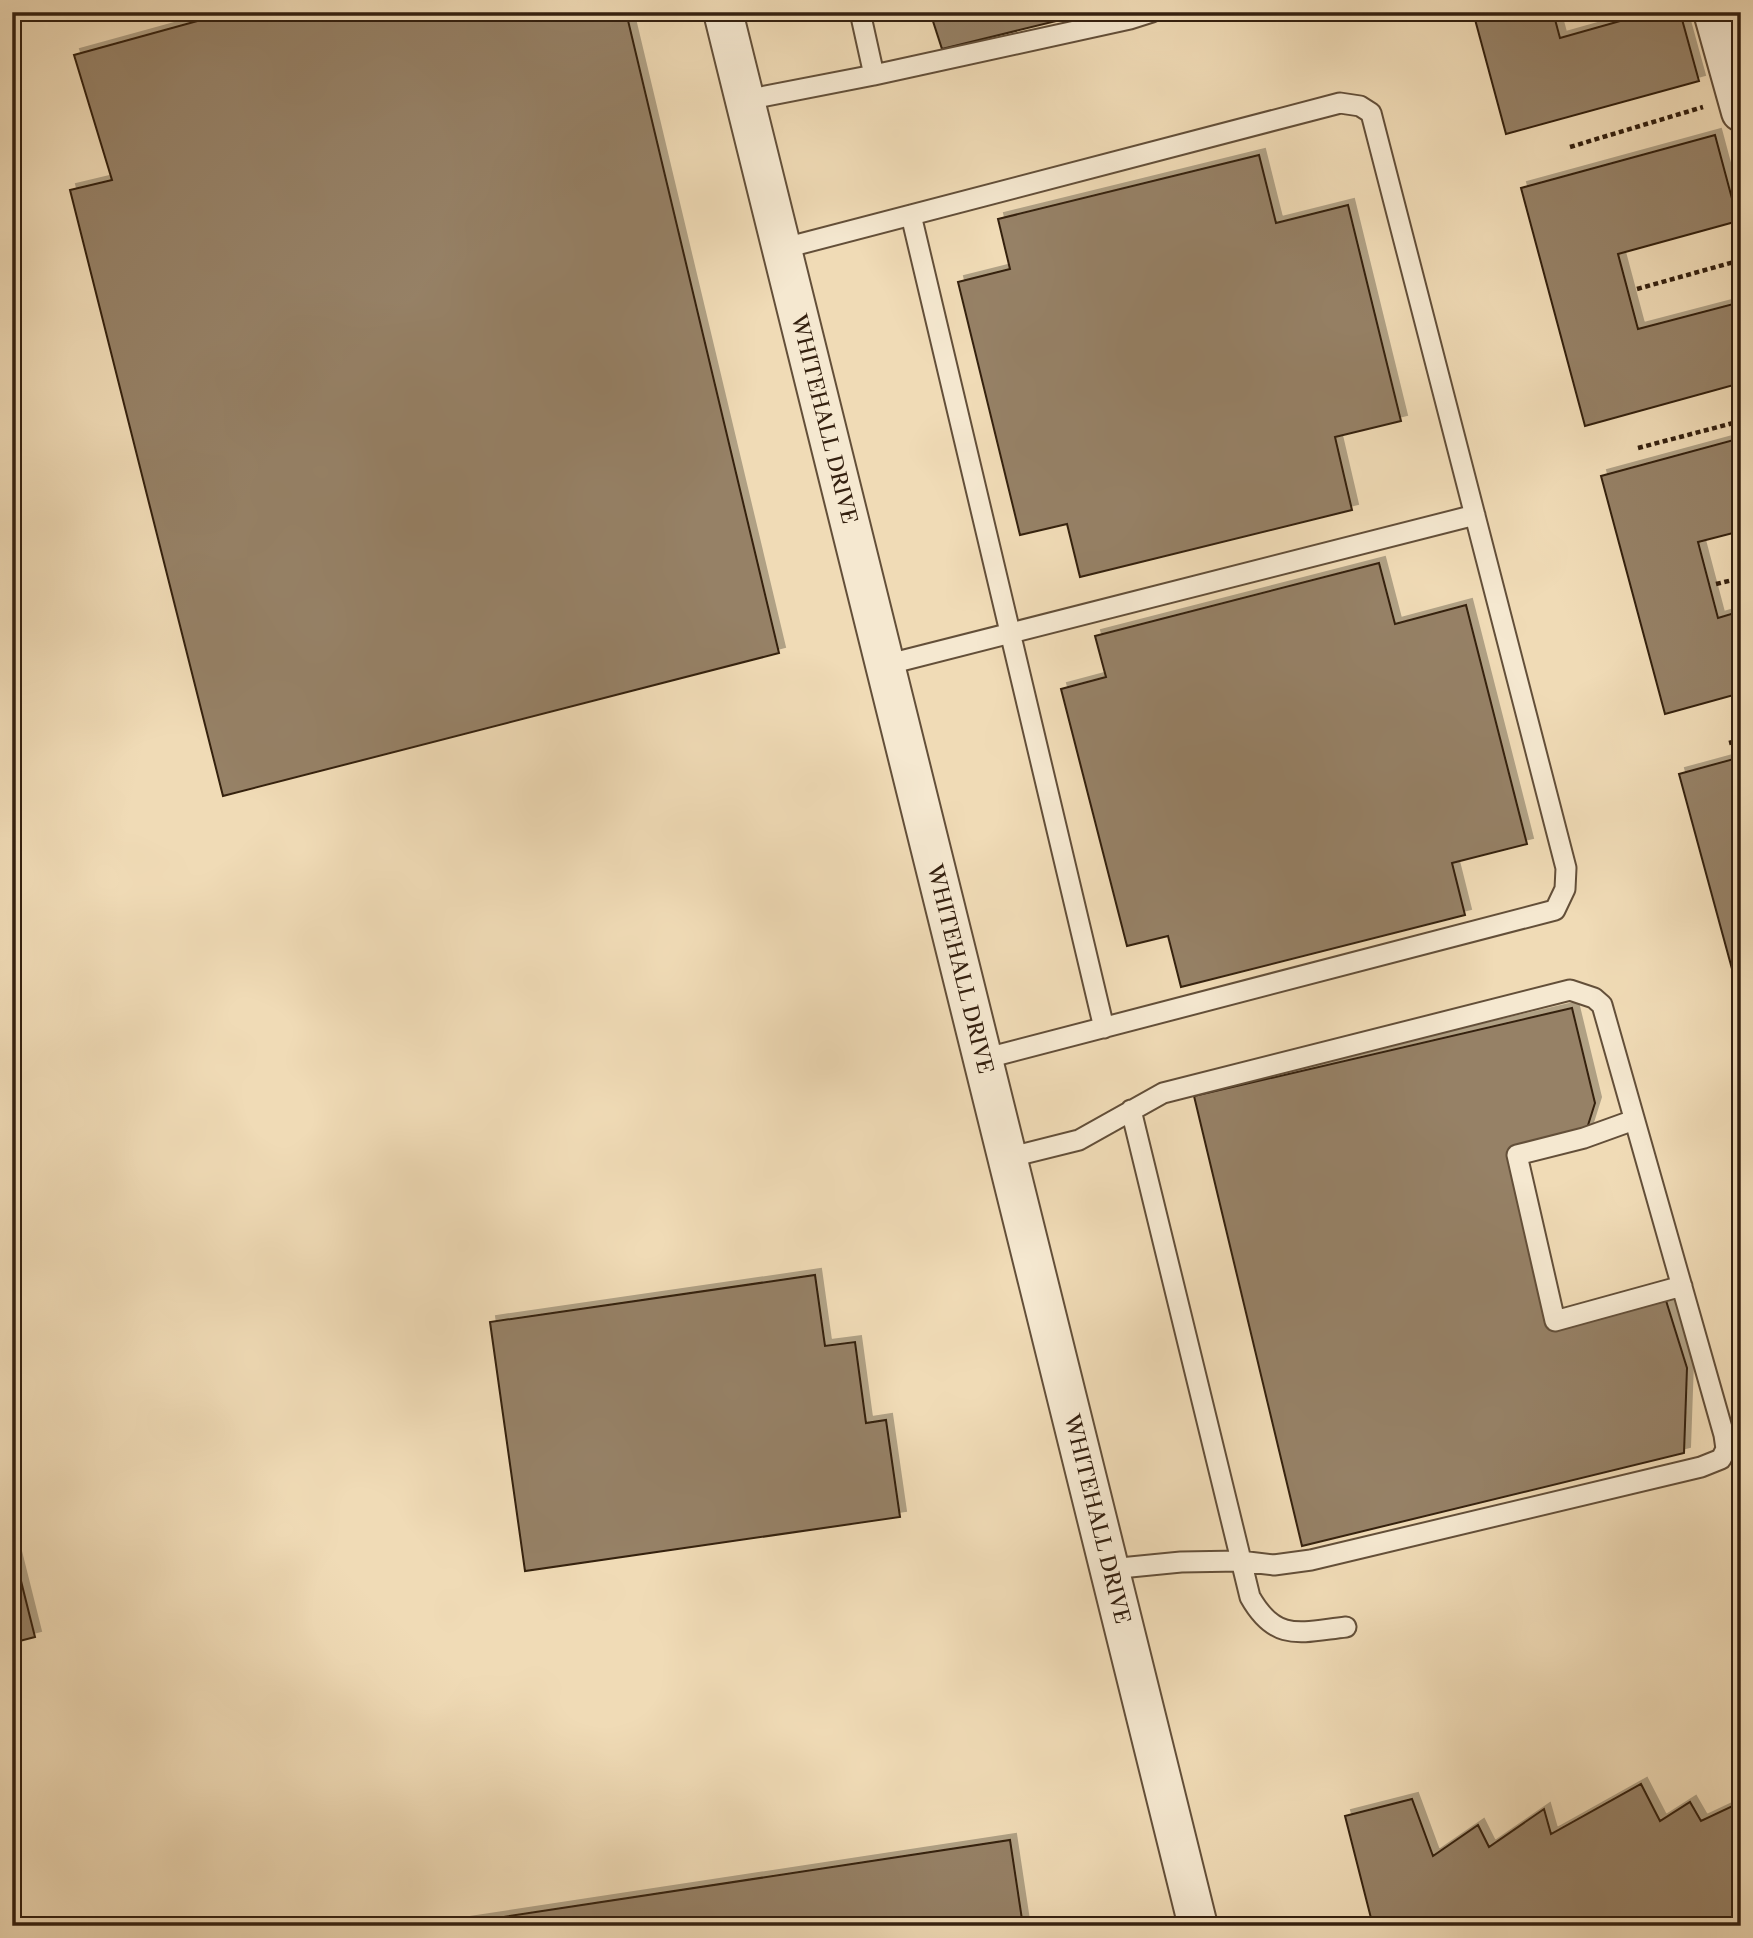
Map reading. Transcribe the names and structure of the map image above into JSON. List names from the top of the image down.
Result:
{
  "streets": {
    "street": ["WHITEHALL DRIVE"]
  }
}
